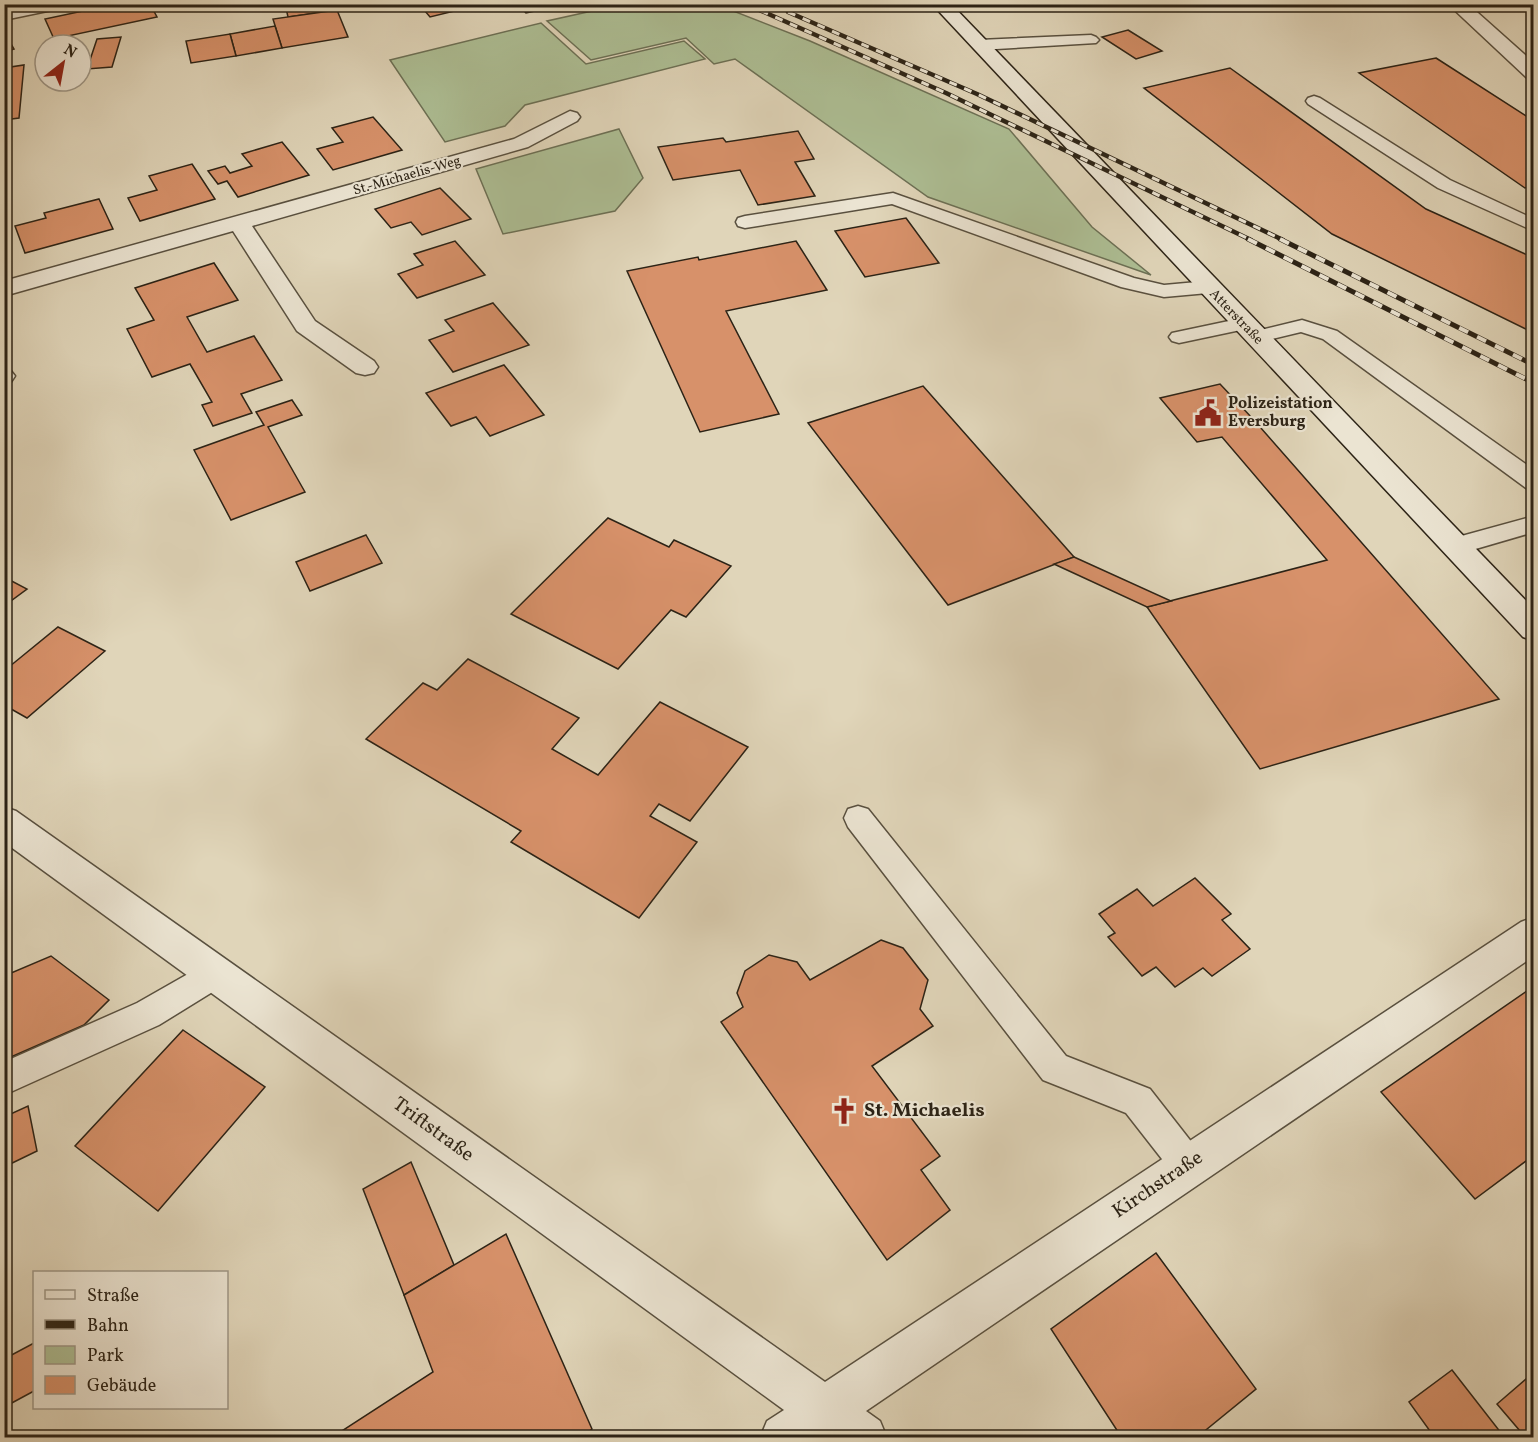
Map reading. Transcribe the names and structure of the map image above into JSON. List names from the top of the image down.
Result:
{
  "streets": {
    "street": [
      "St.-Michaelis-Weg",
      "Atterstraße",
      "Triftstraße",
      "Kirchstraße"
    ]
  },
  "crossings": [
    ["Triftstraße", "Kirchstraße"]
  ],
  "places": {
    "public building": ["Polizeistation Eversburg"],
    "church": ["St. Michaelis"]
  },
  "legend": [
    "Straße",
    "Bahn",
    "Park",
    "Gebäude"
  ],
  "north": "top right"
}
